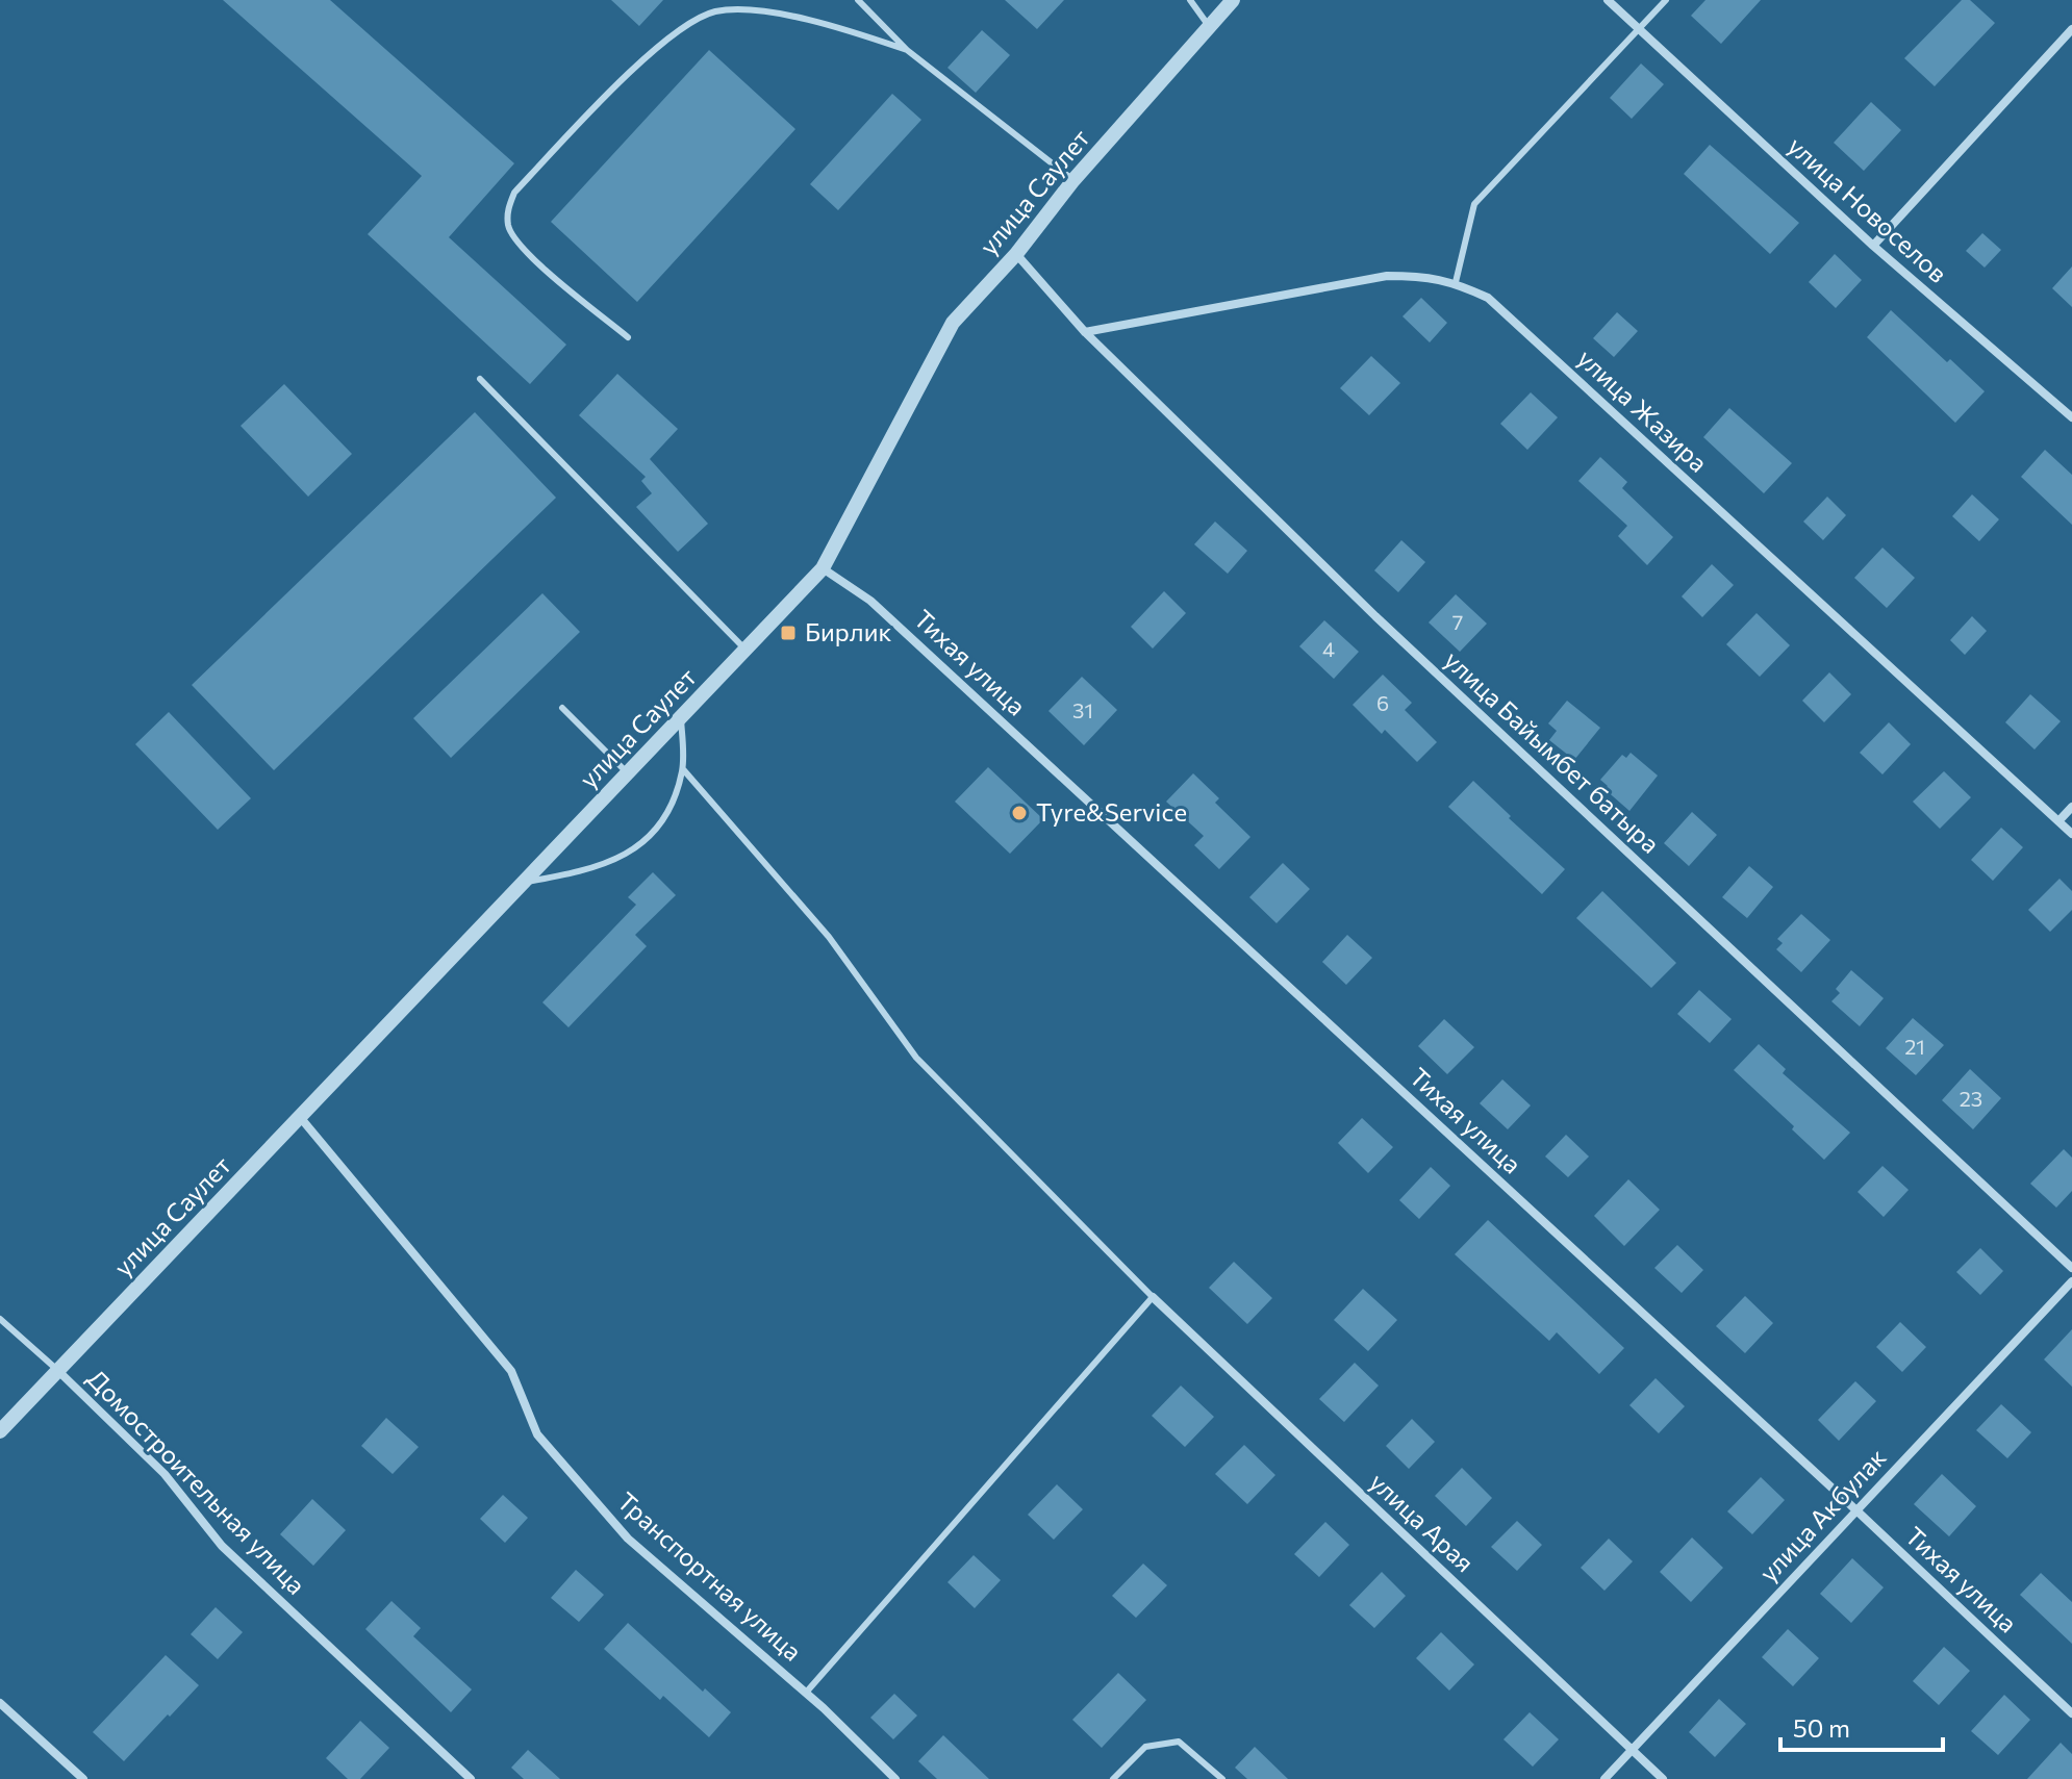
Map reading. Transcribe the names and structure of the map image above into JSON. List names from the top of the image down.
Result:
{
  "streets": {
    "street": [
      "улица Саулет",
      "улица Новоселов",
      "улица Жазира",
      "Тихая улица",
      "улица Байымбет батыра",
      "Домостроительная улица",
      "улица Акбулак",
      "улица Арая",
      "Транспортная улица"
    ]
  },
  "crossings": [
    ["улица Саулет", "Тихая улица"],
    ["улица Саулет", "улица Байымбет батыра"],
    ["улица Саулет", "Домостроительная улица"],
    ["улица Саулет", "Транспортная улица"],
    ["улица Жазира", "улица Байымбет батыра"],
    ["Тихая улица", "улица Акбулак"],
    ["улица Акбулак", "улица Арая"]
  ],
  "places": {
    "transit": ["Бирлик"],
    "other": ["Tyre&Service"]
  },
  "house_numbers": [
    "7",
    "4",
    "6",
    "31",
    "21",
    "23"
  ],
  "scale_bar": "50 m"
}
